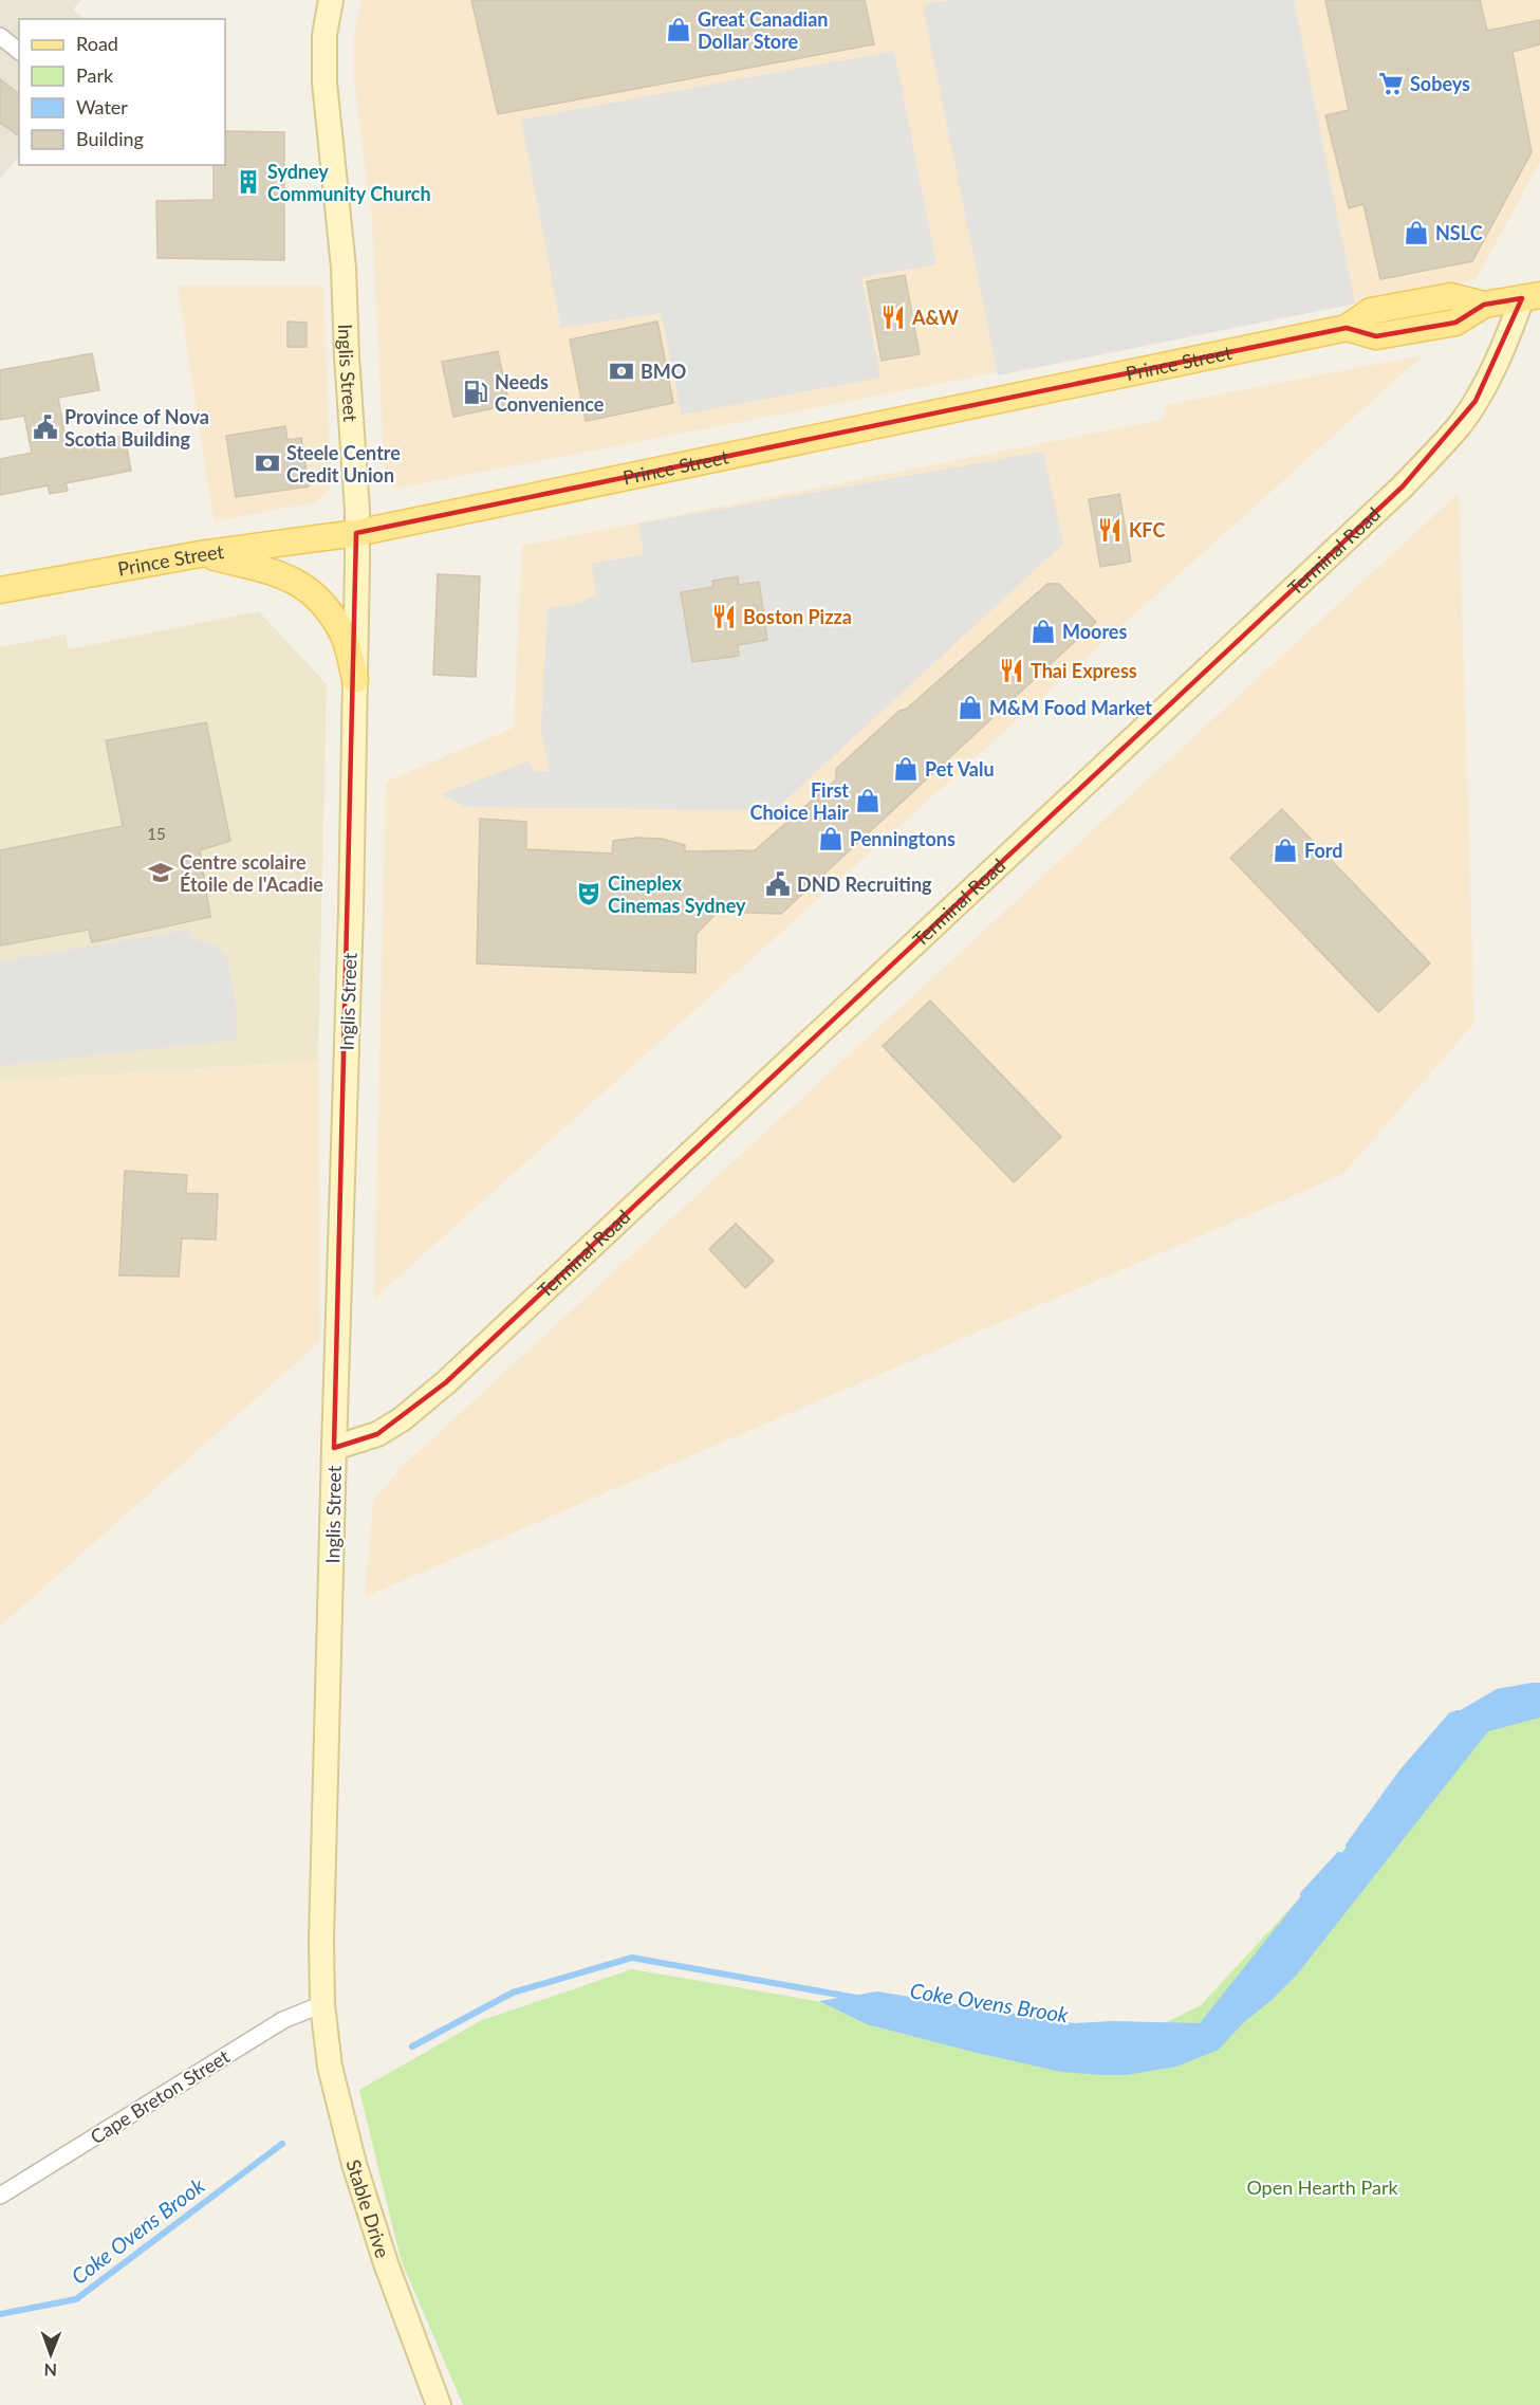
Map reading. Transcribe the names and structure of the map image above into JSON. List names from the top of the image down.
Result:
{
  "streets": {
    "main road": ["Prince Street"],
    "street": [
      "Inglis Street",
      "Terminal Road",
      "Cape Breton Street",
      "Stable Drive"
    ]
  },
  "crossings": [
    ["Prince Street", "Inglis Street"],
    ["Prince Street", "Terminal Road"],
    ["Inglis Street", "Terminal Road"],
    ["Inglis Street", "Cape Breton Street"],
    ["Inglis Street", "Stable Drive"],
    ["Cape Breton Street", "Stable Drive"]
  ],
  "water": ["Coke Ovens Brook"],
  "parks": ["Open Hearth Park"],
  "places": {
    "shop": [
      "Great Canadian Dollar Store",
      "NSLC",
      "Moores",
      "M&M Food Market",
      "Pet Valu",
      "First Choice Hair",
      "Penningtons",
      "Ford"
    ],
    "supermarket": ["Sobeys"],
    "building": ["Sydney Community Church"],
    "restaurant": [
      "A&W",
      "KFC",
      "Boston Pizza",
      "Thai Express"
    ],
    "bank": ["BMO", "Steele Centre Credit Union"],
    "fuel station": ["Needs Convenience"],
    "public building": ["Province of Nova Scotia Building", "DND Recruiting"],
    "school or university": ["Centre scolaire Étoile de l'Acadie"],
    "theatre": ["Cineplex Cinemas Sydney"]
  },
  "house_numbers": ["15"],
  "legend": [
    "Road",
    "Park",
    "Water",
    "Building"
  ],
  "north": "bottom"
}
